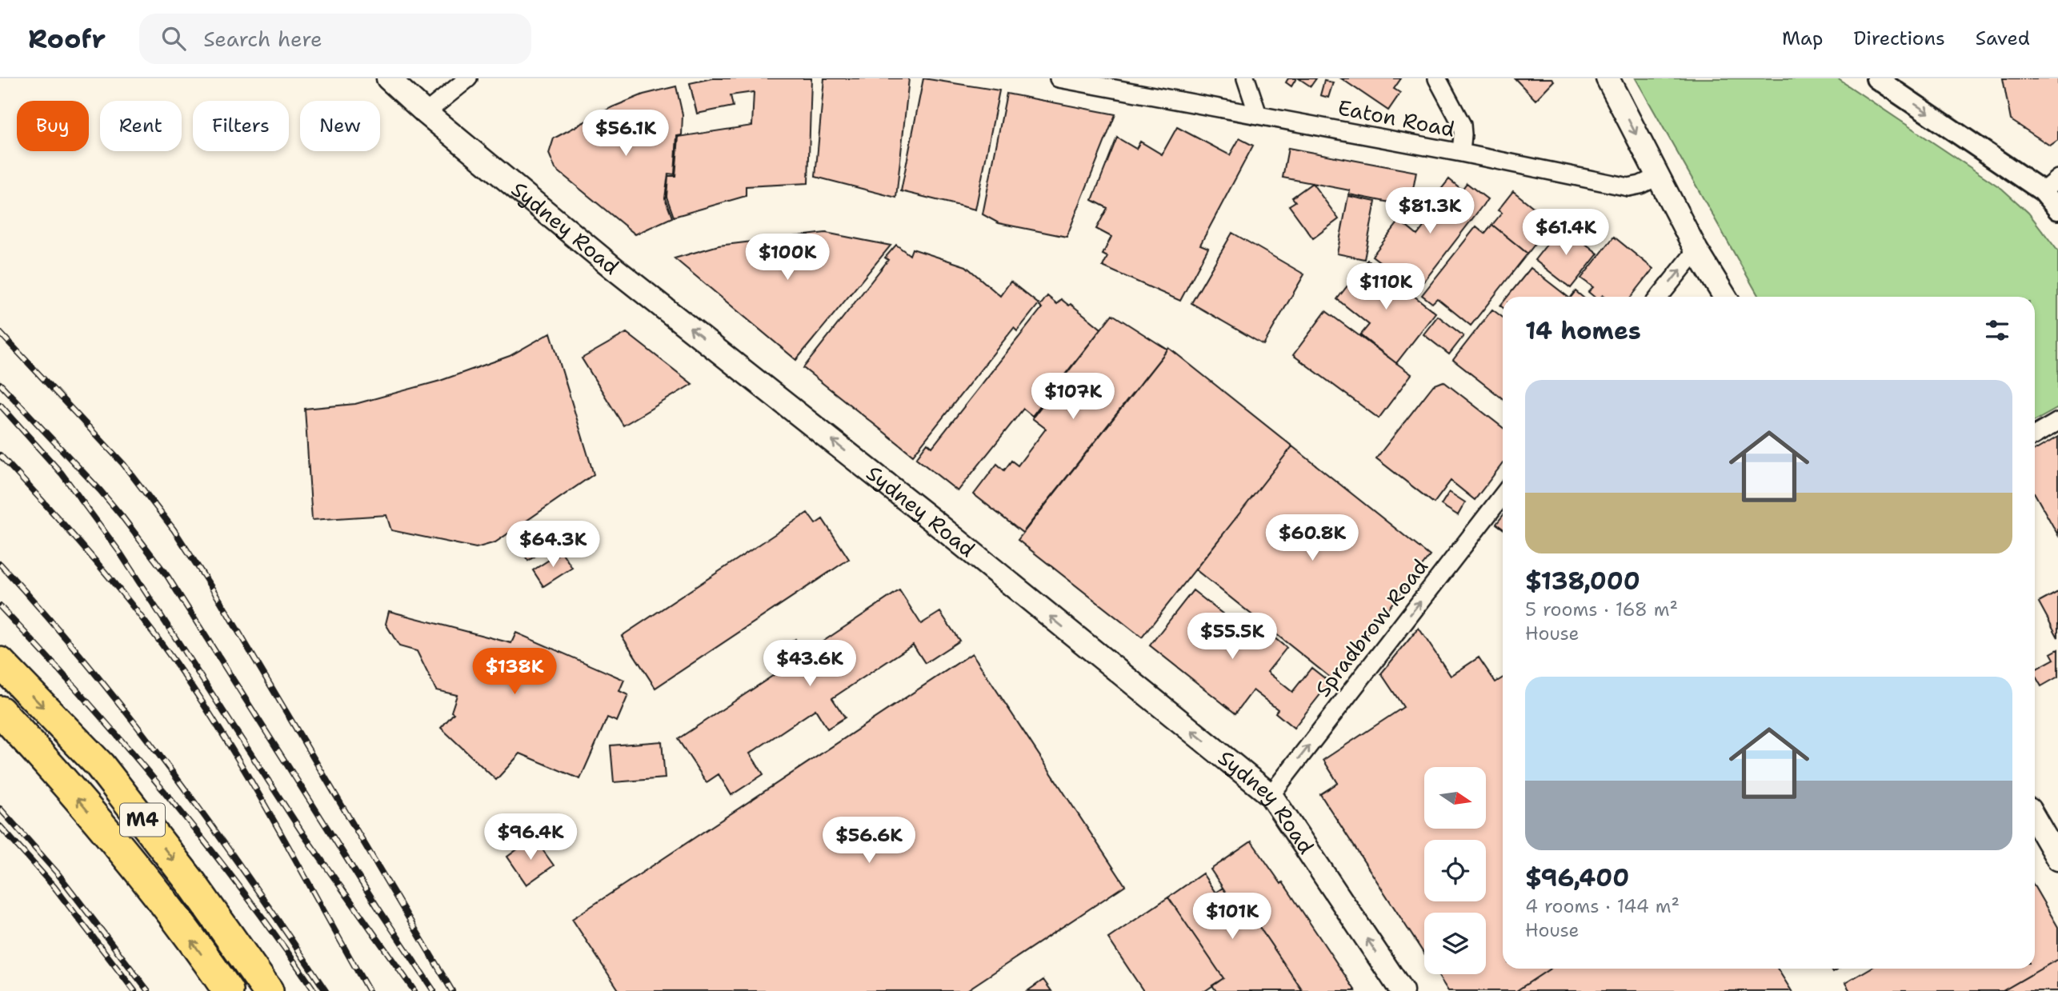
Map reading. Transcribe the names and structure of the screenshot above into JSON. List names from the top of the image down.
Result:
{
  "streets": {
    "highway": ["M4"],
    "main road": ["Sydney Road"],
    "street": ["Eaton Road", "Spradbrow Road"]
  },
  "crossings": [
    ["Sydney Road", "Spradbrow Road"]
  ],
  "one_way": ["Sydney Road", "Spradbrow Road"],
  "north": "right",
  "page": {
    "header": "Roofr",
    "search": "Search here",
    "nav": ["Map", "Directions", "Saved"],
    "chip": [
      "Buy",
      "Rent",
      "Filters",
      "New"
    ],
    "price": [
      "$56.1K",
      "$81.3K",
      "$61.4K",
      "$100K",
      "$110K",
      "$107K",
      "$60.8K",
      "$64.3K",
      "$55.5K",
      "$43.6K",
      "$138K",
      "$96.4K",
      "$56.6K",
      "$101K"
    ],
    "heading": "14 homes",
    "list": [
      {
        "name": "$138,000",
        "note": "5 rooms · 168 m² · House"
      },
      {
        "name": "$96,400",
        "note": "4 rooms · 144 m² · House"
      }
    ]
  }
}
